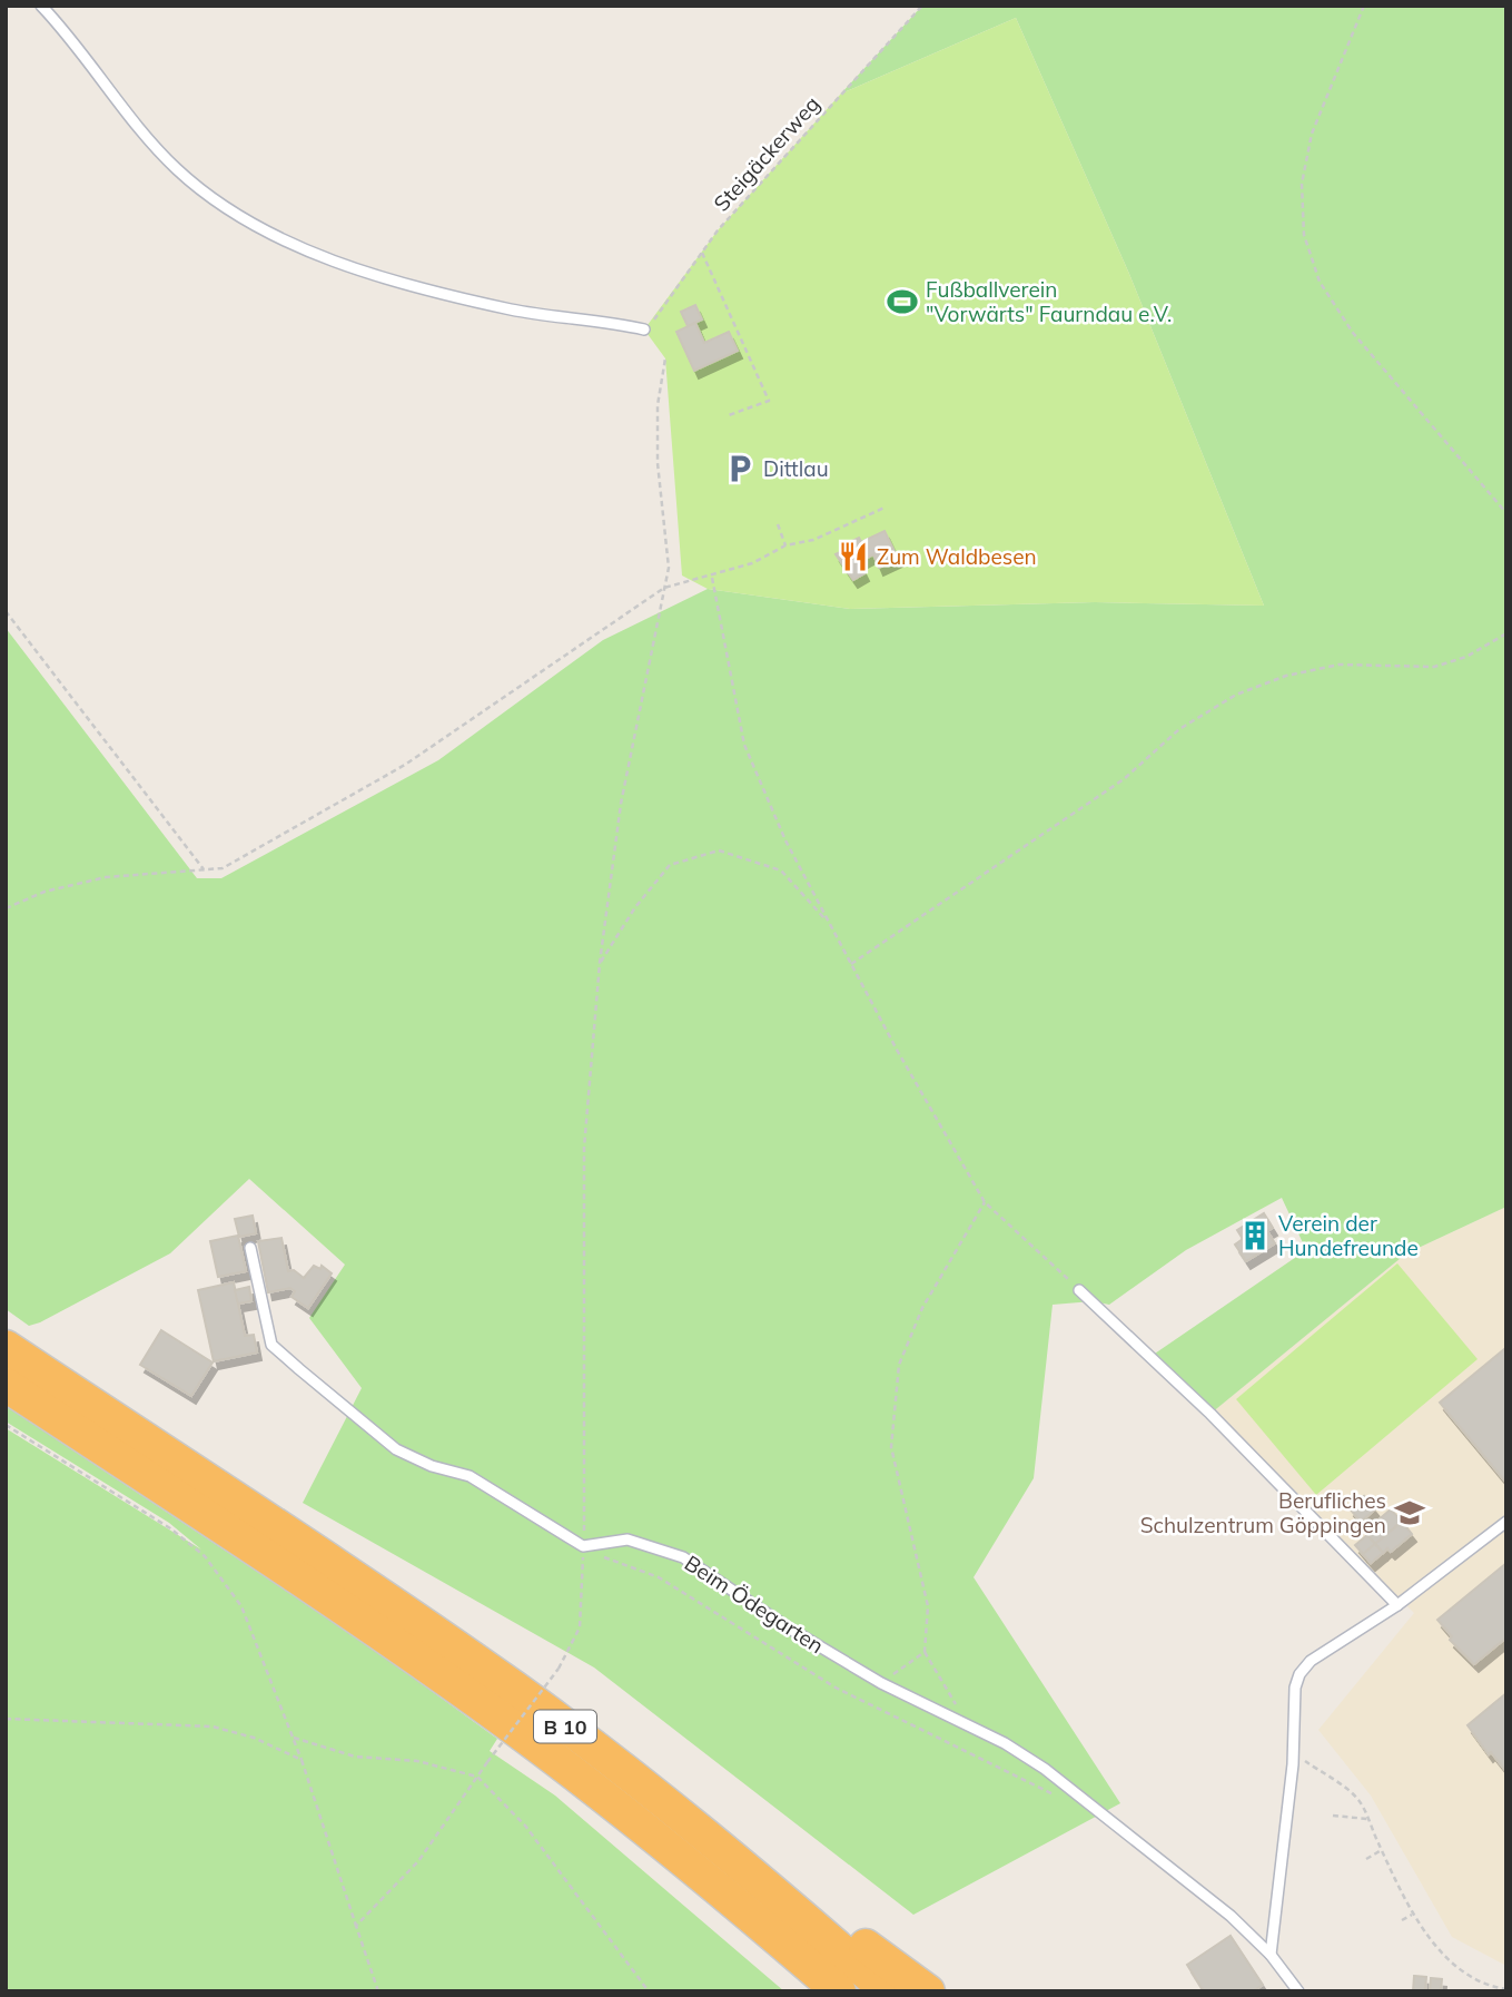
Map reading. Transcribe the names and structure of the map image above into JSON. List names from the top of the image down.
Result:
{
  "streets": {
    "highway": ["B 10"],
    "lane": ["Beim Ödegarten"],
    "path": ["Steigäckerweg"]
  },
  "places": {
    "sports": ["Fußballverein \"Vorwärts\" Faurndau e.V."],
    "parking": ["Dittlau"],
    "restaurant": ["Zum Waldbesen"],
    "building": ["Verein der Hundefreunde"],
    "school or university": ["Berufliches Schulzentrum Göppingen"]
  }
}
